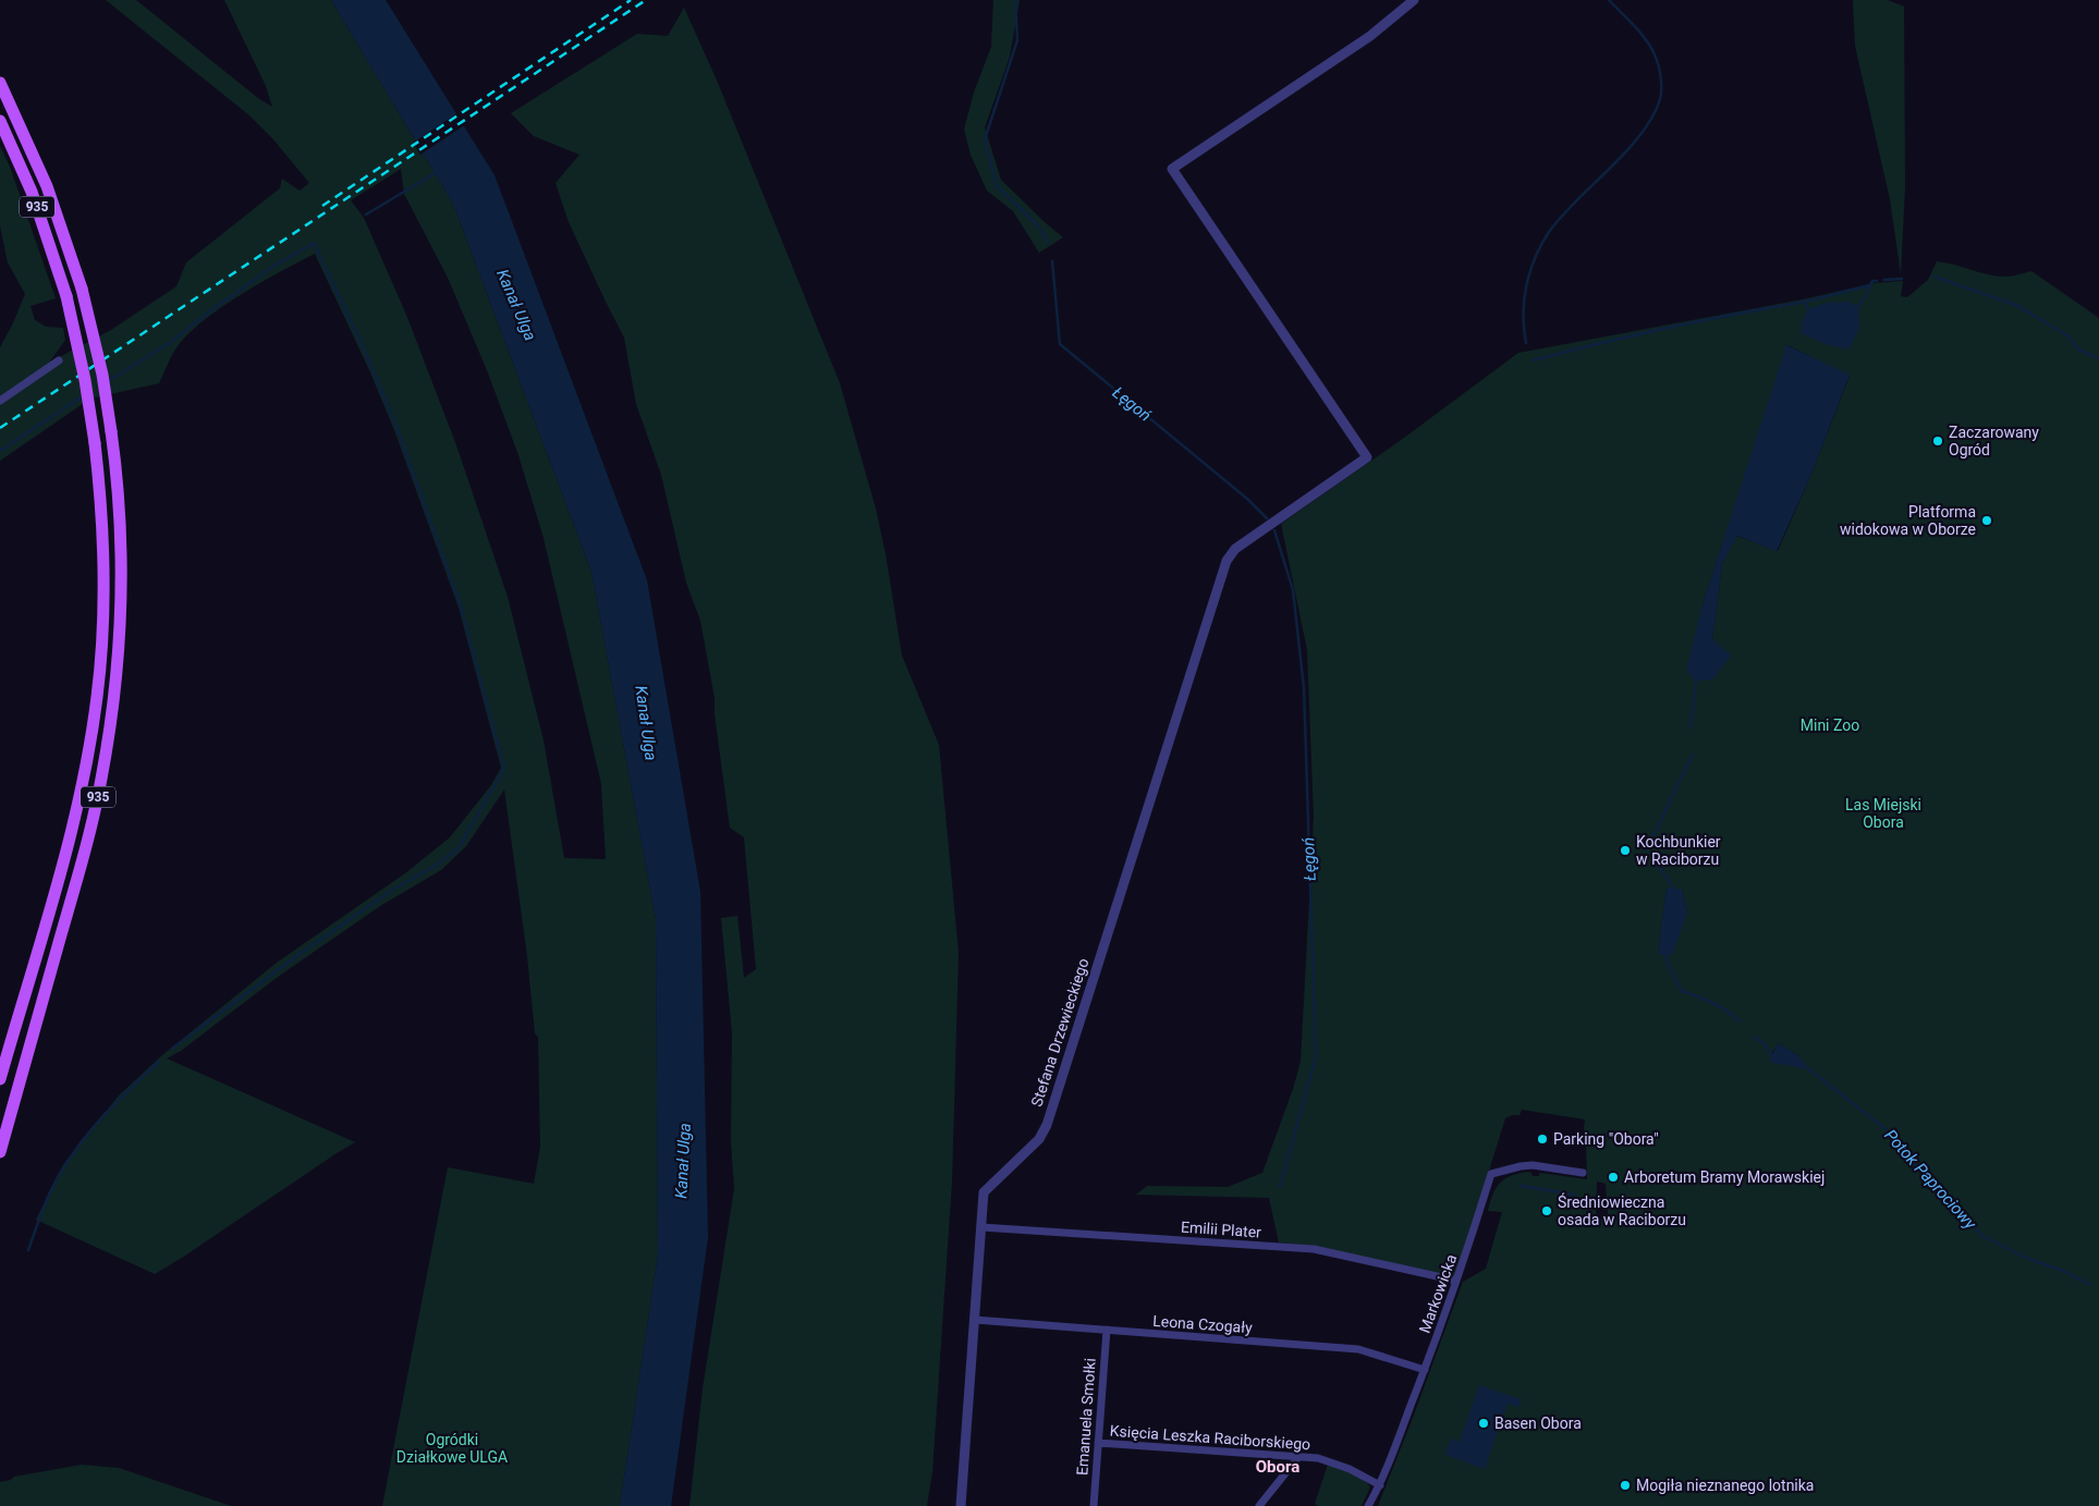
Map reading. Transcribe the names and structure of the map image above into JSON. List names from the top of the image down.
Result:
{
  "streets": {
    "main road": ["935"],
    "street": [
      "Stefana Drzewieckiego",
      "Emilii Plater",
      "Markowicka",
      "Leona Czogały",
      "Emanuela Smołki",
      "Księcia Leszka Raciborskiego"
    ]
  },
  "crossings": [
    ["Stefana Drzewieckiego", "Emilii Plater"],
    ["Stefana Drzewieckiego", "Leona Czogały"],
    ["Emilii Plater", "Markowicka"],
    ["Markowicka", "Leona Czogały"],
    ["Markowicka", "Księcia Leszka Raciborskiego"],
    ["Leona Czogały", "Emanuela Smołki"],
    ["Emanuela Smołki", "Księcia Leszka Raciborskiego"]
  ],
  "districts": ["Obora"],
  "water": ["Kanał Ulga", "Łęgoń", "Potok Paprociowy"],
  "parks": ["Mini Zoo", "Las Miejski Obora", "Ogródki Działkowe ULGA"],
  "places": [
    "Zaczarowany Ogród",
    "Platforma widokowa w Oborze",
    "Kochbunkier w Raciborzu",
    "Parking \"Obora\"",
    "Arboretum Bramy Morawskiej",
    "Średniowieczna osada w Raciborzu",
    "Basen Obora",
    "Mogiła nieznanego lotnika"
  ]
}
